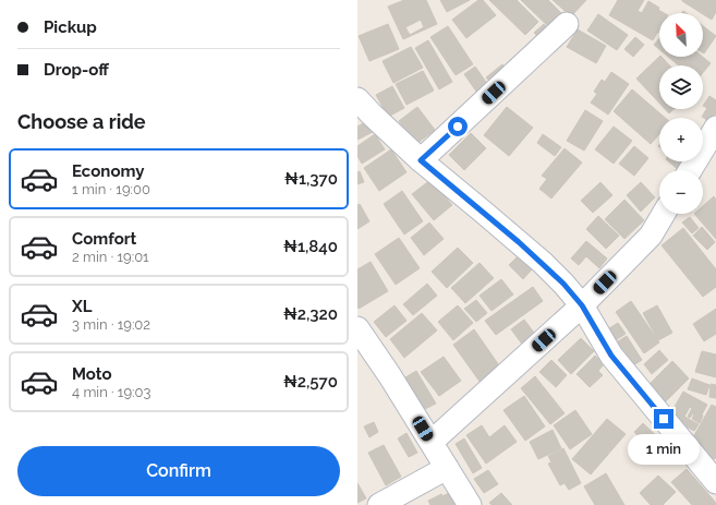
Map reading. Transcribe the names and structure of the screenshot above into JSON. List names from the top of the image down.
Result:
{
  "north": "top left",
  "page": {
    "banner": ["Pickup", "Drop-off"],
    "map_buttons": ["+", "−"],
    "heading": "Choose a ride",
    "list": [
      {
        "name": "Economy",
        "note": "1 min · 19:00",
        "value": "₦1,370"
      },
      {
        "name": "Comfort",
        "note": "2 min · 19:01",
        "value": "₦1,840"
      },
      {
        "name": "XL",
        "note": "3 min · 19:02",
        "value": "₦2,320"
      },
      {
        "name": "Moto",
        "note": "4 min · 19:03",
        "value": "₦2,570"
      }
    ],
    "bubble": "1 min",
    "buttons": "Confirm"
  }
}
